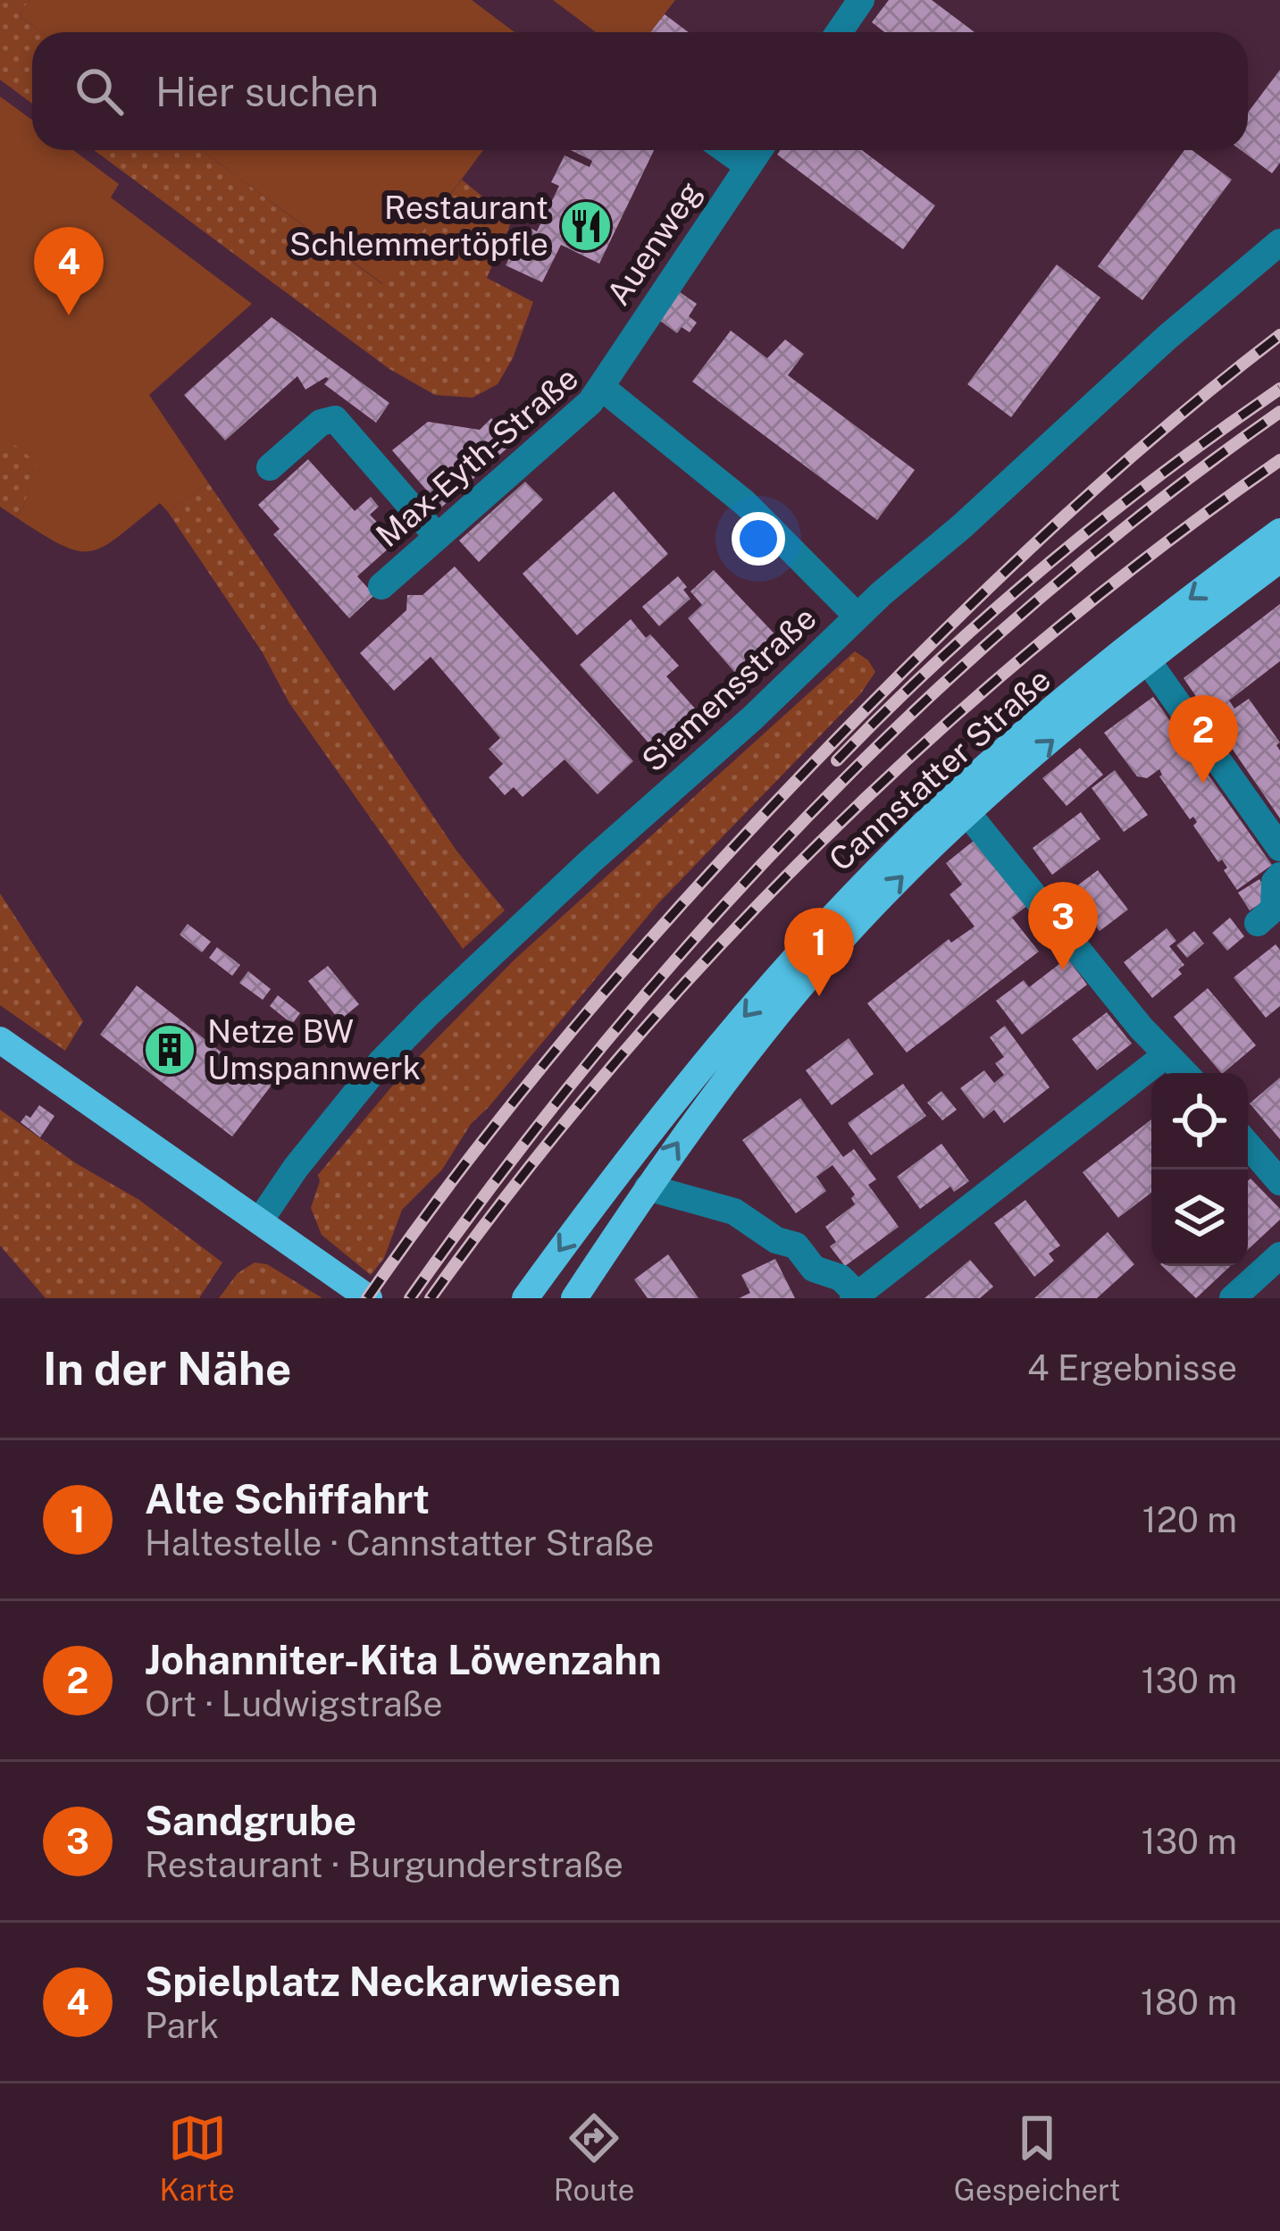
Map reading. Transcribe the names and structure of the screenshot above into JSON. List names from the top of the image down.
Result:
{
  "streets": {
    "main road": ["Cannstatter Straße"],
    "street": ["Auenweg", "Max-Eyth-Straße", "Siemensstraße"]
  },
  "crossings": [
    ["Auenweg", "Max-Eyth-Straße"],
    ["Max-Eyth-Straße", "Siemensstraße"]
  ],
  "places": {
    "restaurant": ["Restaurant Schlemmertöpfle"],
    "building": ["Netze BW Umspannwerk"]
  },
  "page": {
    "search": "Hier suchen",
    "pins": [
      "4",
      "2",
      "3",
      "1"
    ],
    "heading": ["In der Nähe", "4 Ergebnisse"],
    "list": [
      {
        "mark": "1",
        "name": "Alte Schiffahrt",
        "note": "Haltestelle · Cannstatter Straße",
        "value": "120 m"
      },
      {
        "mark": "2",
        "name": "Johanniter-Kita Löwenzahn",
        "note": "Ort · Ludwigstraße",
        "value": "130 m"
      },
      {
        "mark": "3",
        "name": "Sandgrube",
        "note": "Restaurant · Burgunderstraße",
        "value": "130 m"
      },
      {
        "mark": "4",
        "name": "Spielplatz Neckarwiesen",
        "note": "Park",
        "value": "180 m"
      }
    ],
    "nav": ["Karte", "Route", "Gespeichert"]
  }
}
